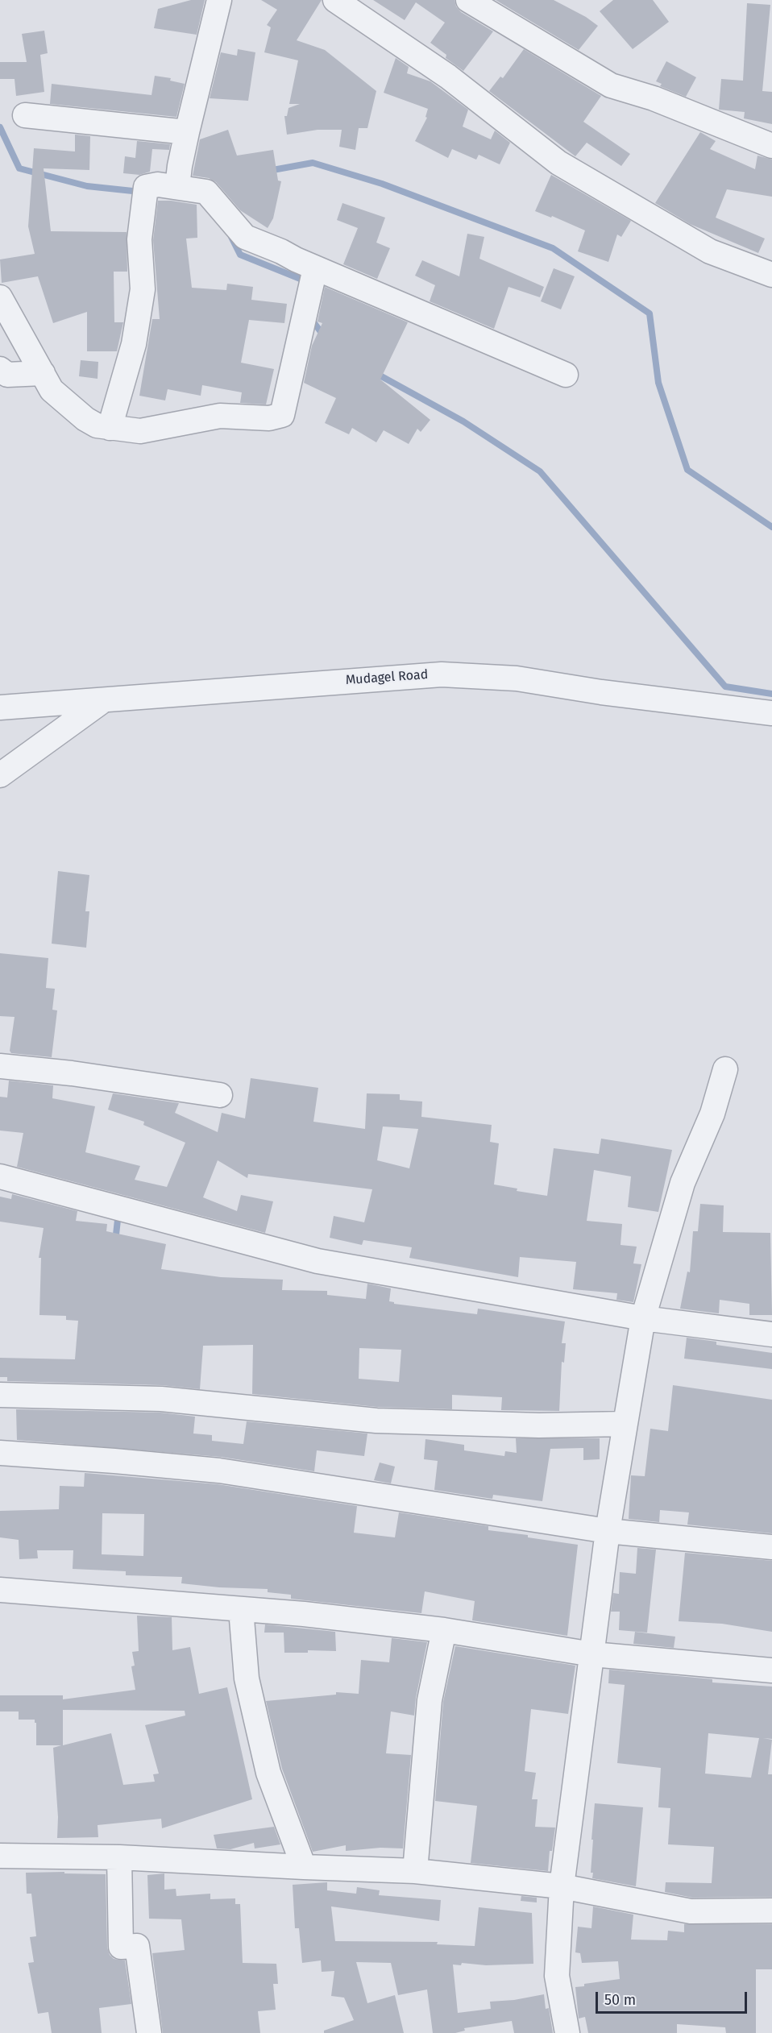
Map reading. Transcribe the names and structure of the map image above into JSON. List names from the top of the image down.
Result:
{
  "streets": {
    "street": ["Mudagel Road"]
  },
  "scale_bar": "50 m"
}
